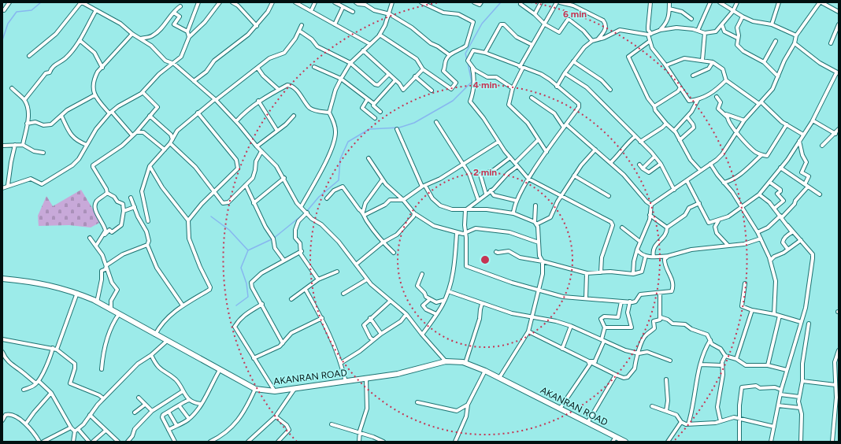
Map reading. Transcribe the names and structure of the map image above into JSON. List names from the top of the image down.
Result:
{
  "streets": {
    "main road": ["AKANRAN ROAD"]
  },
  "rings": ["6 min", "4 min", "2 min"]
}
